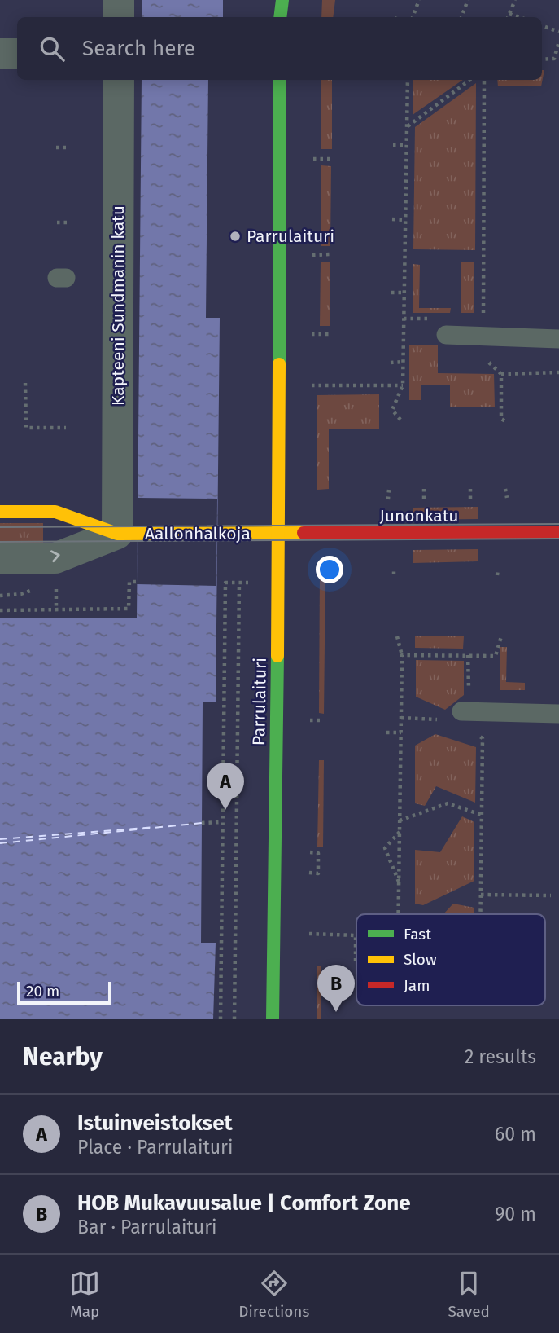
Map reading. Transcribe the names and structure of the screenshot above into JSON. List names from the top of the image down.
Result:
{
  "streets": {
    "street": [
      "Kapteeni Sundmanin katu",
      "Junonkatu",
      "Aallonhalkoja",
      "Parrulaituri"
    ]
  },
  "crossings": [
    ["Kapteeni Sundmanin katu", "Aallonhalkoja"],
    ["Junonkatu", "Aallonhalkoja"],
    ["Junonkatu", "Parrulaituri"],
    ["Aallonhalkoja", "Parrulaituri"]
  ],
  "places": ["Parrulaituri"],
  "legend": ["Fast", "Slow", "Jam"],
  "scale_bar": "20 m",
  "page": {
    "search": "Search here",
    "pins": ["A", "B"],
    "scale": "20 m",
    "heading": ["Nearby", "2 results"],
    "list": [
      {
        "mark": "A",
        "name": "Istuinveistokset",
        "note": "Place · Parrulaituri",
        "value": "60 m"
      },
      {
        "mark": "B",
        "name": "HOB Mukavuusalue | Comfort Zone",
        "note": "Bar · Parrulaituri",
        "value": "90 m"
      }
    ],
    "nav": ["Map", "Directions", "Saved"]
  }
}
